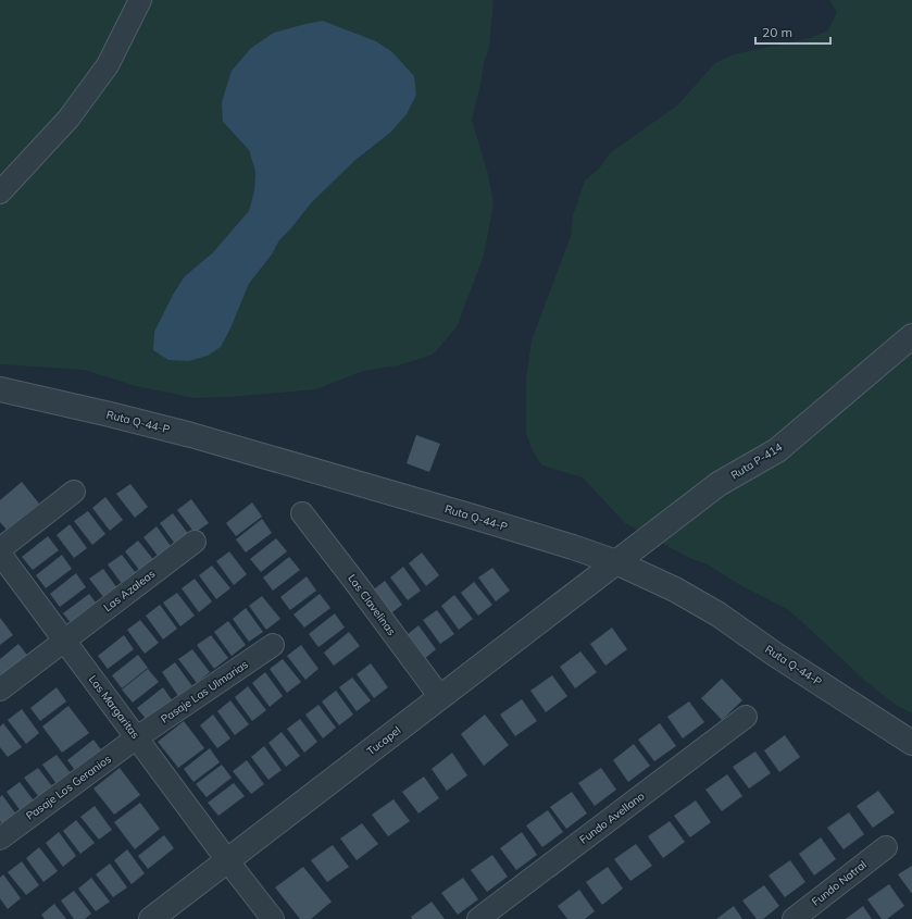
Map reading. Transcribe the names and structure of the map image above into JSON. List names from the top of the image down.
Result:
{
  "streets": {
    "street": [
      "Ruta Q-44-P",
      "Ruta P-414",
      "Las Azaleas",
      "Las Clavelinas",
      "Pasaje Las Ulmarias",
      "Las Margaritas",
      "Tucapel",
      "Pasaje Los Geranios",
      "Fundo Avellano",
      "Fundo Natral"
    ]
  },
  "crossings": [
    ["Ruta Q-44-P", "Ruta P-414"],
    ["Ruta Q-44-P", "Tucapel"],
    ["Ruta P-414", "Tucapel"],
    ["Las Azaleas", "Las Margaritas"],
    ["Las Clavelinas", "Tucapel"],
    ["Pasaje Las Ulmarias", "Las Margaritas"],
    ["Pasaje Las Ulmarias", "Pasaje Los Geranios"],
    ["Las Margaritas", "Tucapel"],
    ["Las Margaritas", "Pasaje Los Geranios"]
  ],
  "scale_bar": "20 m"
}
